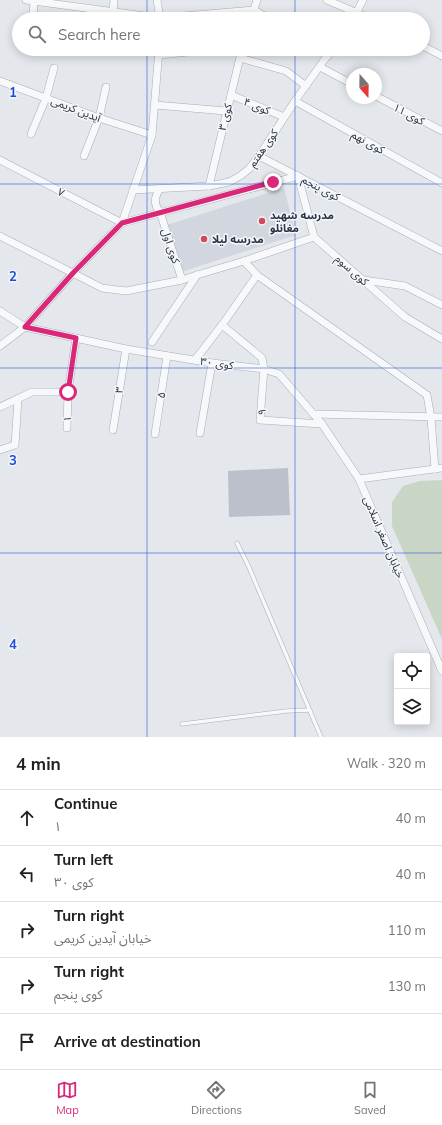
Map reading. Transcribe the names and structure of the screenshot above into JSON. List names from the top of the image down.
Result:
{
  "streets": {
    "street": [
      "کوی ۴",
      "آیدین کریمی",
      "کوی ۱۱",
      "کوی ۳",
      "کوی نهم",
      "کوی هفتم",
      "کوی پنجم",
      "۷",
      "کوی اول",
      "کوی سوم",
      "کوی ۳۰",
      "۳",
      "۵",
      "۹",
      "۱",
      "خیابان اصغر اسلامی"
    ]
  },
  "crossings": [
    ["کوی ۴", "کوی ۳"],
    ["کوی ۴", "کوی هفتم"],
    ["کوی ۳", "کوی هفتم"],
    ["کوی نهم", "کوی هفتم"],
    ["کوی هفتم", "کوی اول"],
    ["کوی پنجم", "۷"],
    ["کوی پنجم", "کوی اول"],
    ["کوی ۳۰", "۳"],
    ["کوی ۳۰", "۵"],
    ["کوی ۳۰", "۹"],
    ["کوی ۳۰", "۱"],
    ["کوی ۳۰", "خیابان اصغر اسلامی"]
  ],
  "places": ["مدرسه شهید مغانلو", "مدرسه لیلا"],
  "north": "bottom",
  "page": {
    "search": "Search here",
    "heading": ["4 min", "Walk · 320 m"],
    "list": [
      ["Continue", "۱", "40 m"],
      ["Turn left", "کوی ۳۰", "40 m"],
      ["Turn right", "خیابان آیدین کریمی", "110 m"],
      ["Turn right", "کوی پنجم", "130 m"],
      "Arrive at destination"
    ],
    "nav": ["Map", "Directions", "Saved"]
  },
  "grid": {
    "rows": [
      "1",
      "2",
      "3",
      "4"
    ]
  }
}
